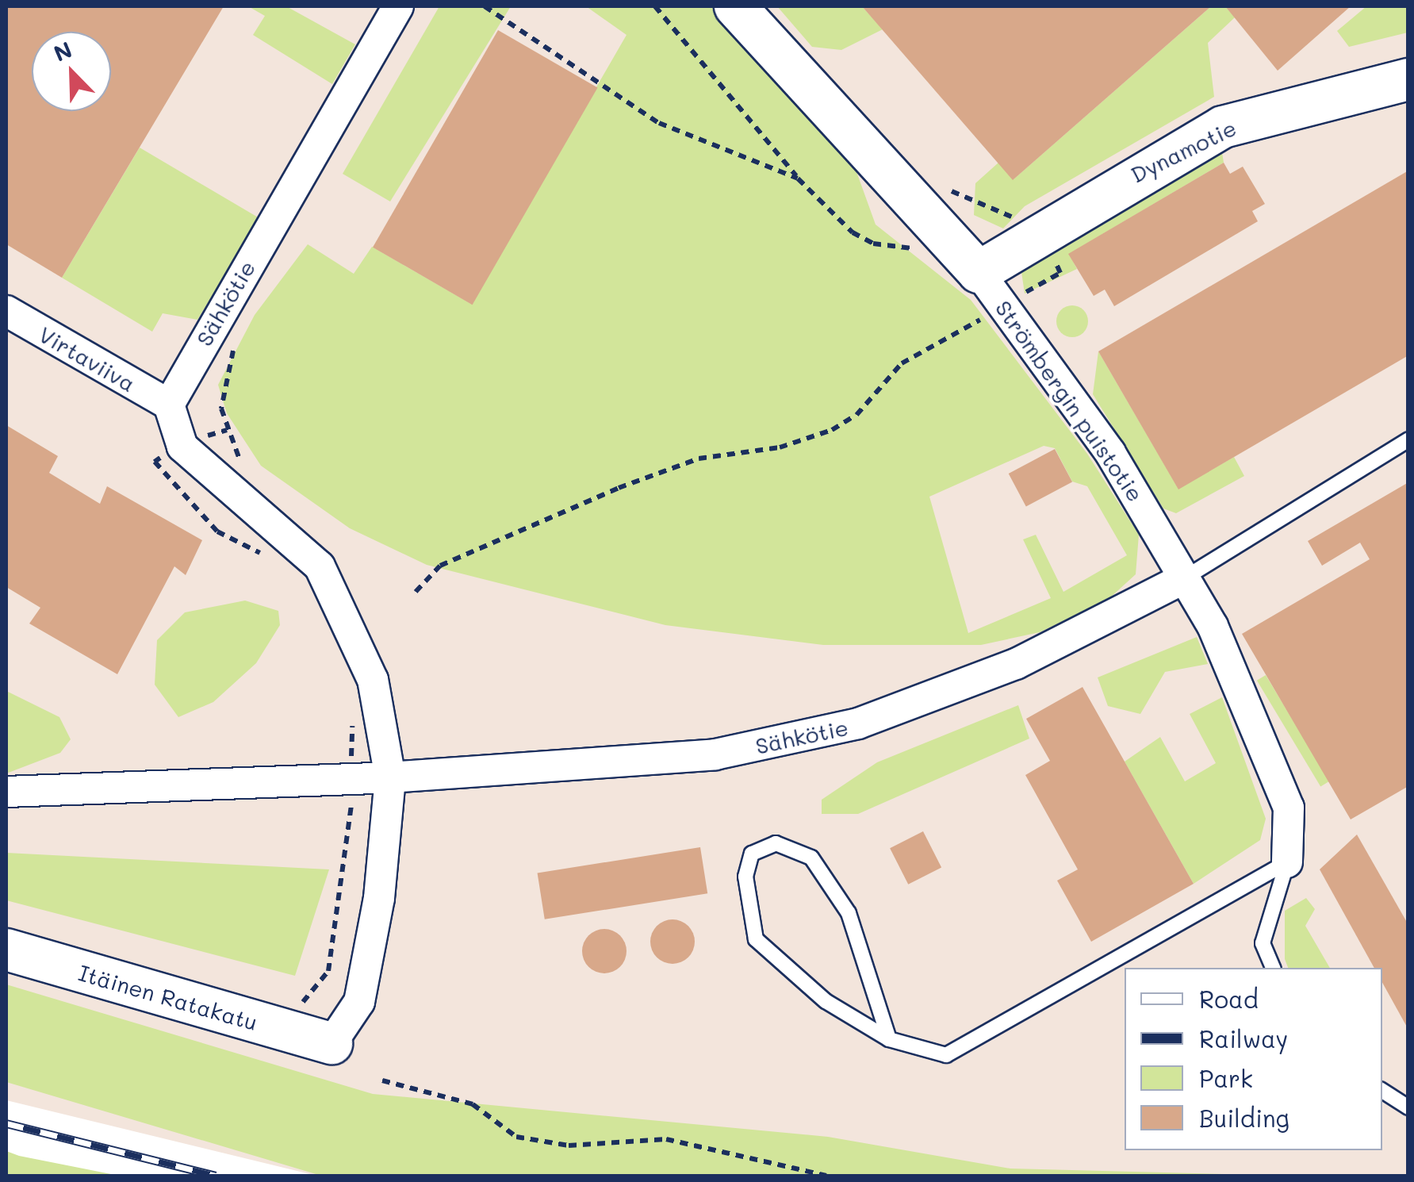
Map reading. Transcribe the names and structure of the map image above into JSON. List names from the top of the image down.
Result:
{
  "streets": {
    "street": [
      "Dynamotie",
      "Sähkötie",
      "Virtaviiva",
      "Strömbergin puistotie",
      "Itäinen Ratakatu"
    ]
  },
  "crossings": [
    ["Dynamotie", "Strömbergin puistotie"],
    ["Sähkötie", "Virtaviiva"],
    ["Sähkötie", "Strömbergin puistotie"]
  ],
  "legend": [
    "Road",
    "Railway",
    "Park",
    "Building"
  ],
  "north": "top left"
}
